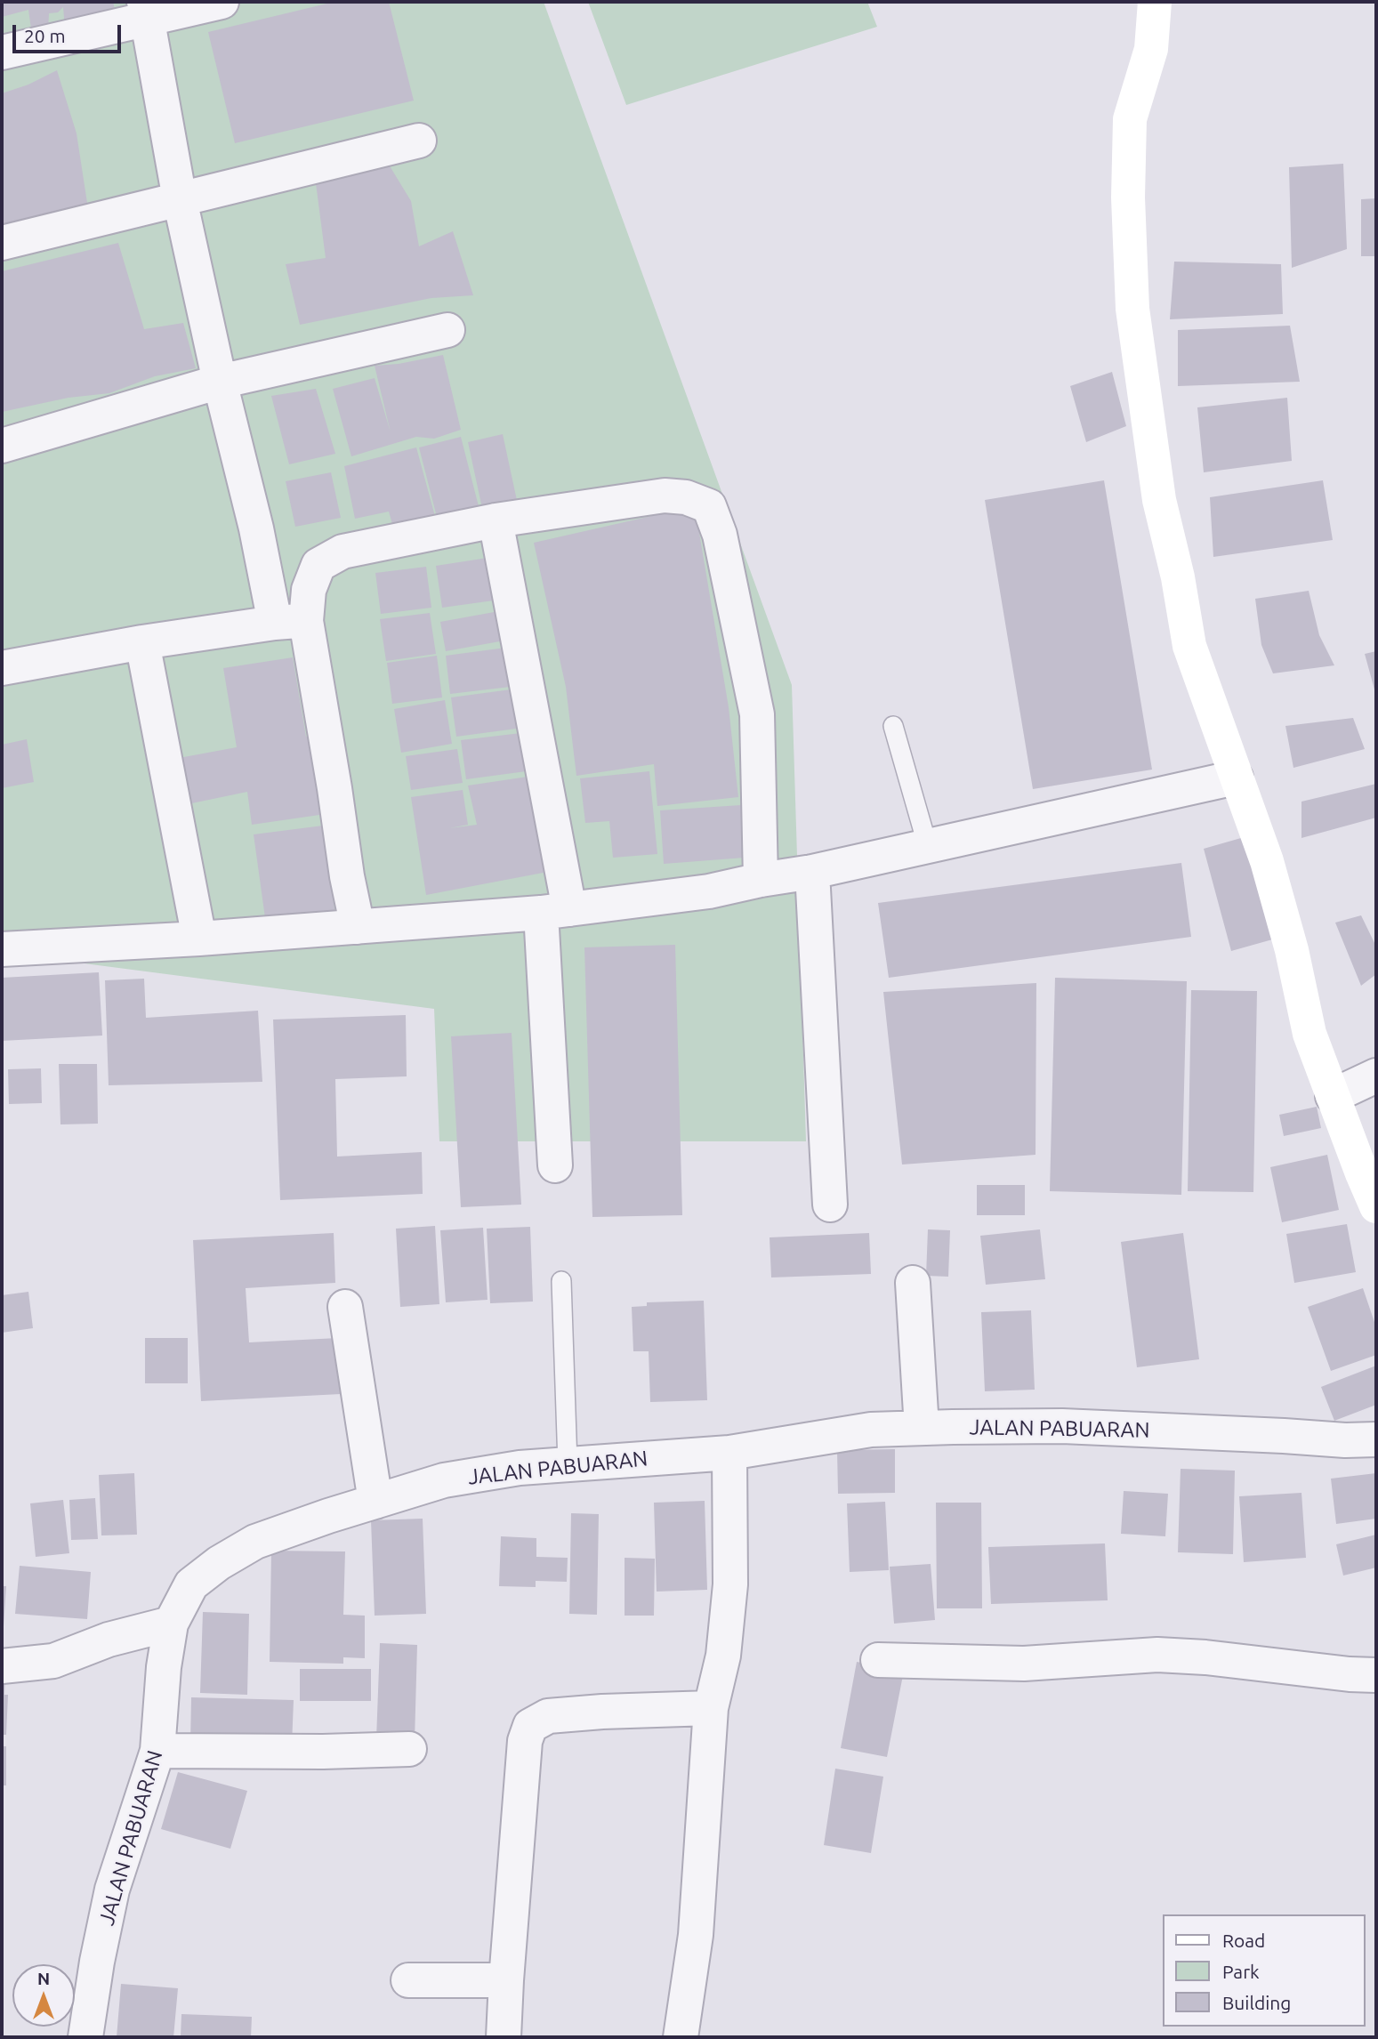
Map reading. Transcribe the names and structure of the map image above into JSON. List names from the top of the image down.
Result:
{
  "streets": {
    "street": ["JALAN PABUARAN"]
  },
  "legend": ["Road", "Park", "Building"],
  "scale_bar": "20 m",
  "north": "top"
}
